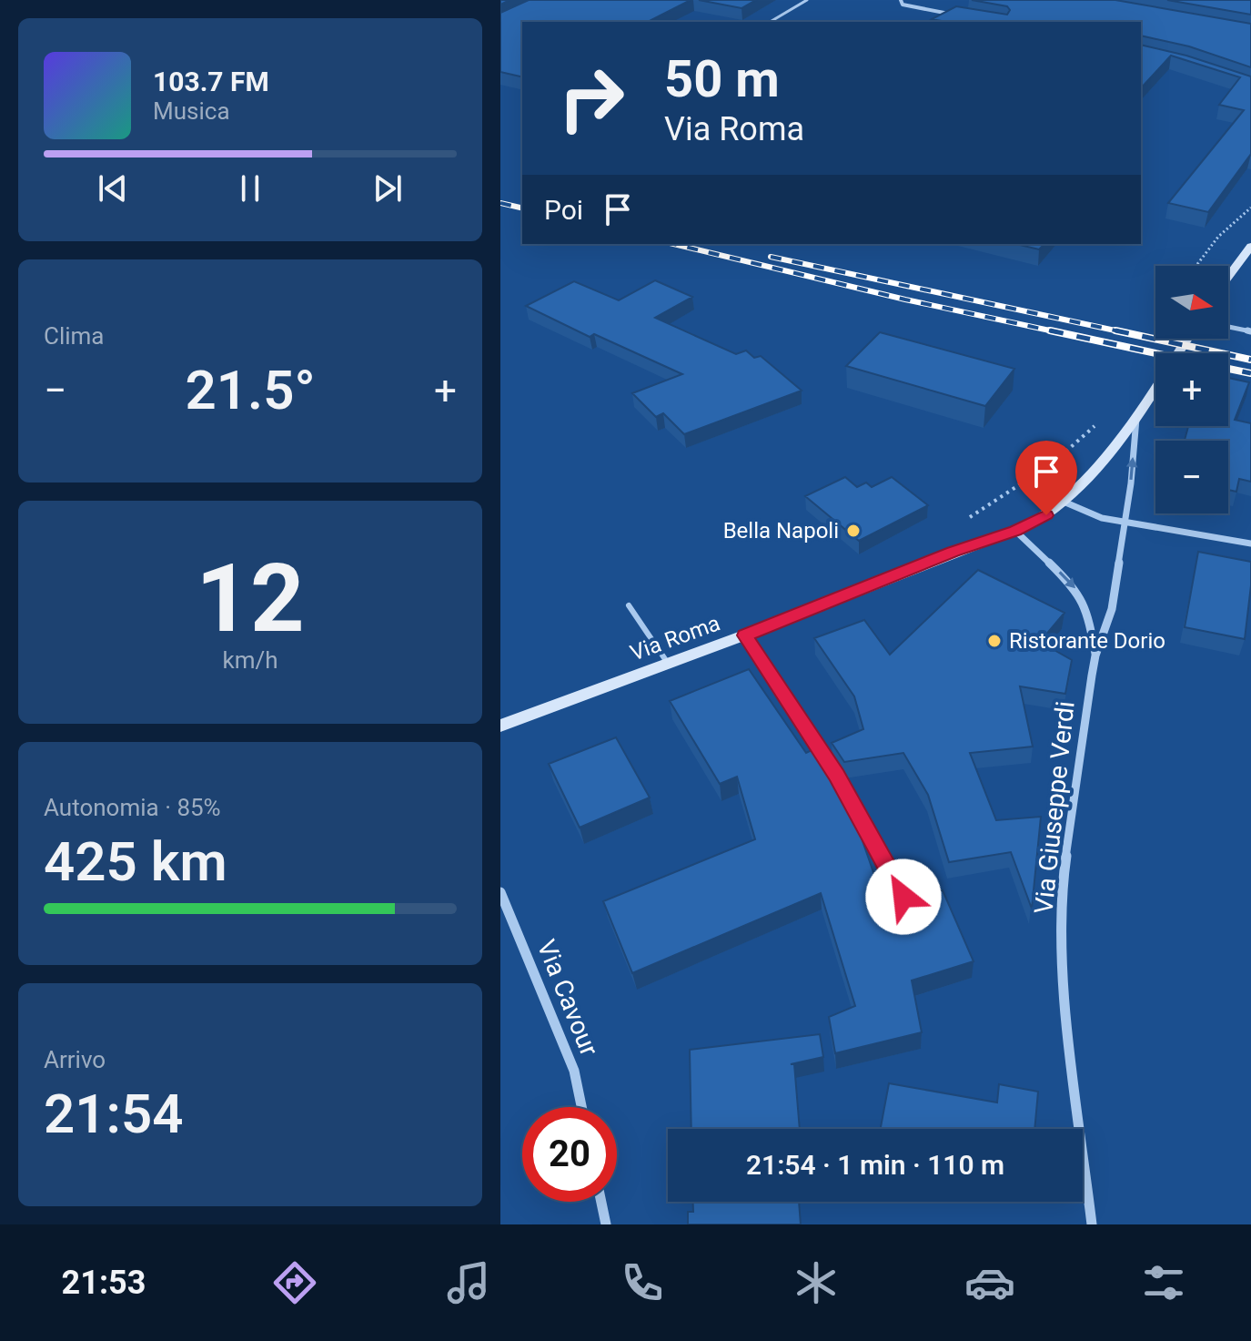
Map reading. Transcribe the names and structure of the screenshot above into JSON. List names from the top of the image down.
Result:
{
  "streets": {
    "main road": ["Via Roma"],
    "street": ["Via Giuseppe Verdi", "Via Cavour"]
  },
  "crossings": [
    ["Via Roma", "Via Giuseppe Verdi"]
  ],
  "places": ["Bella Napoli", "Ristorante Dorio"],
  "north": "right",
  "page": {
    "turn": ["50 m", "Via Roma"],
    "song": ["103.7 FM", "Musica"],
    "then": "Poi",
    "tile": [
      "Clima",
      ["12", "km/h"],
      ["Autonomia · 85%", "425 km"],
      ["Arrivo", "21:54"]
    ],
    "map_buttons": ["+", "−"],
    "heat": ["−", "21.5°", "+"],
    "limit": "20",
    "trip": "21:54 · 1 min · 110 m",
    "tabs": "21:53"
  }
}
